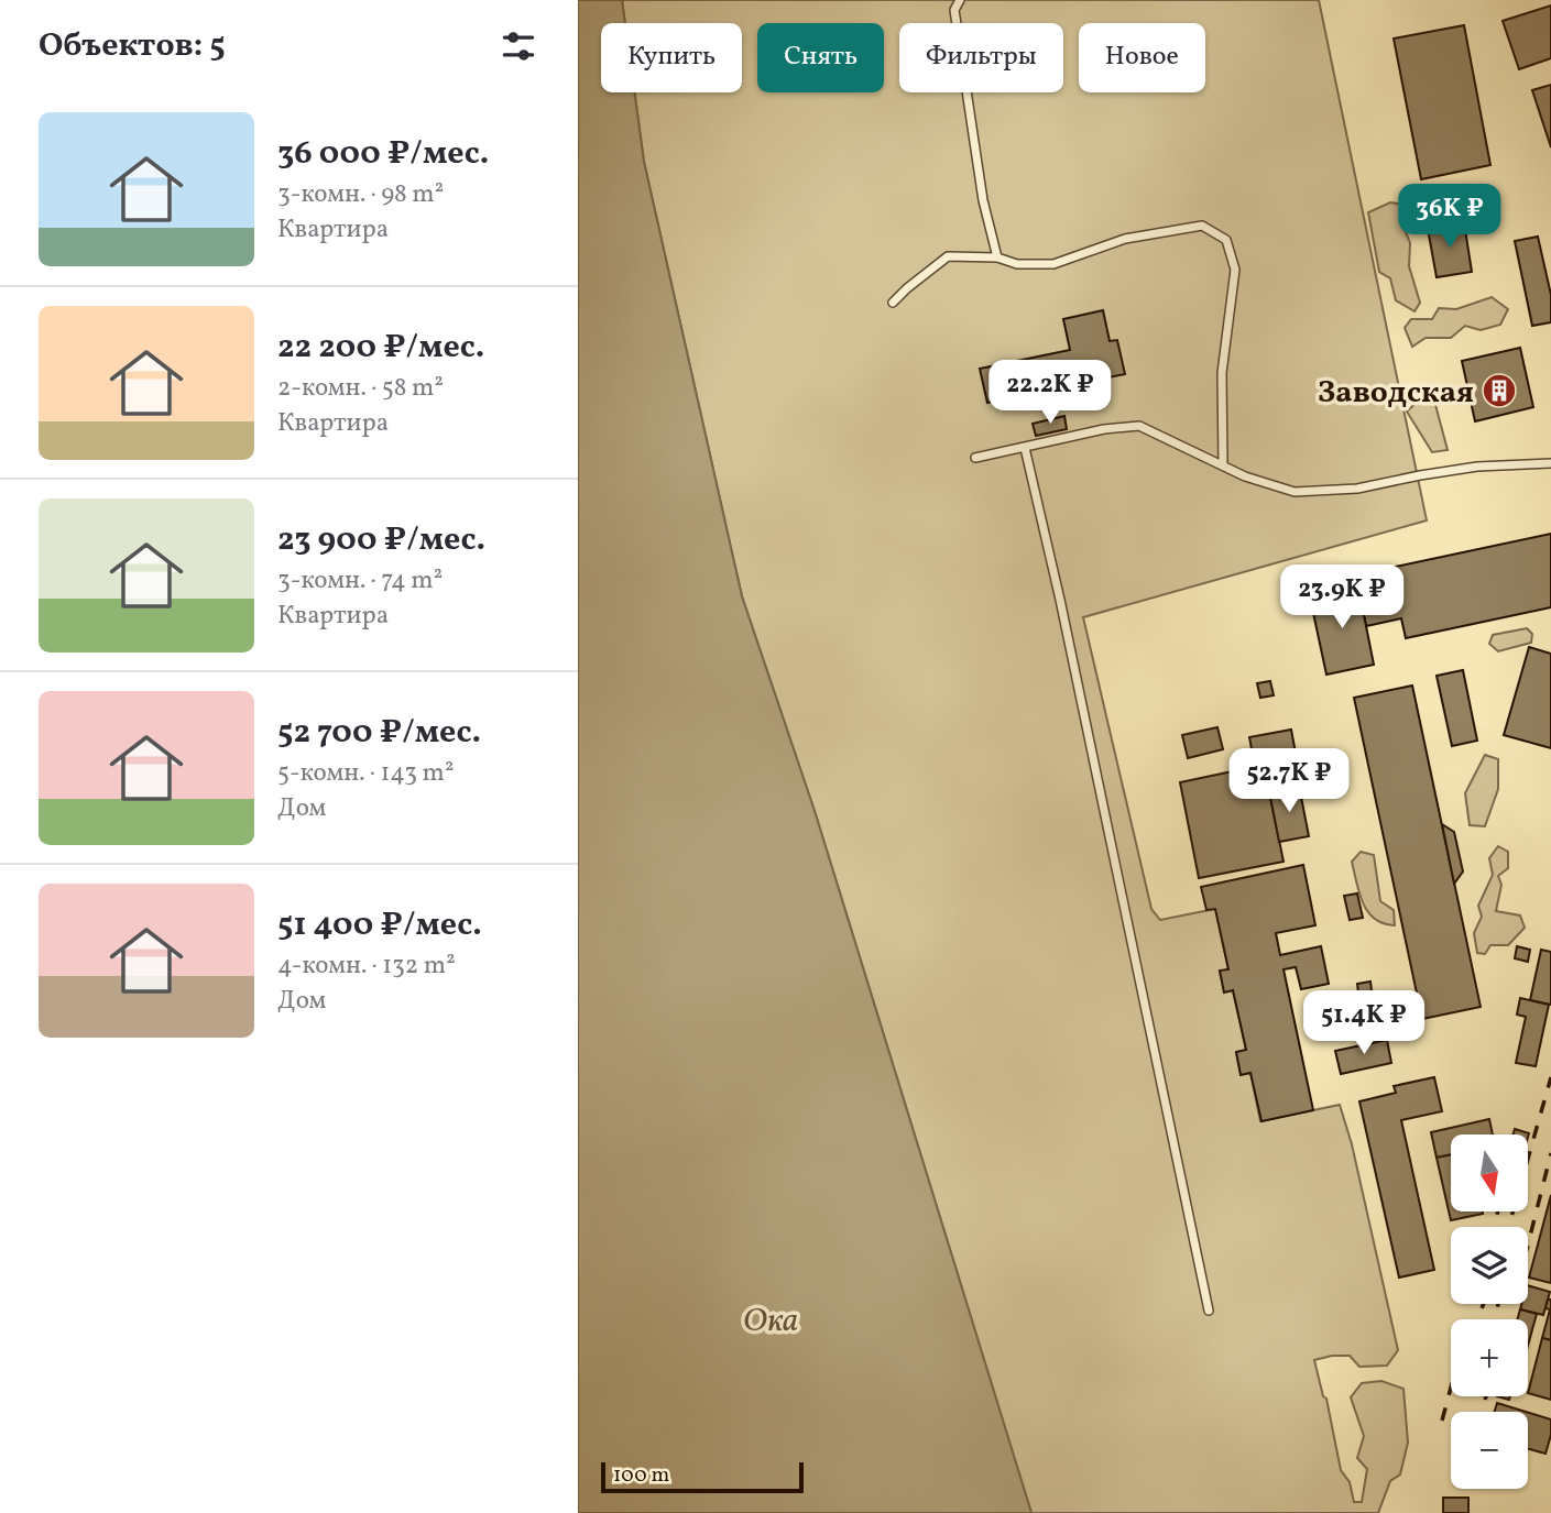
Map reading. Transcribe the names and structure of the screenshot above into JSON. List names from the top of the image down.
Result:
{
  "water": ["Ока"],
  "places": {
    "building": ["Заводская"]
  },
  "scale_bar": "100 m",
  "north": "bottom",
  "page": {
    "heading": "Объектов: 5",
    "chip": [
      "Купить",
      "Снять",
      "Фильтры",
      "Новое"
    ],
    "list": [
      {
        "name": "36 000 ₽/мес.",
        "note": "3-комн. · 98 m² · Квартира"
      },
      {
        "name": "22 200 ₽/мес.",
        "note": "2-комн. · 58 m² · Квартира"
      },
      {
        "name": "23 900 ₽/мес.",
        "note": "3-комн. · 74 m² · Квартира"
      },
      {
        "name": "52 700 ₽/мес.",
        "note": "5-комн. · 143 m² · Дом"
      },
      {
        "name": "51 400 ₽/мес.",
        "note": "4-комн. · 132 m² · Дом"
      }
    ],
    "price": [
      "36K ₽",
      "22.2K ₽",
      "23.9K ₽",
      "52.7K ₽",
      "51.4K ₽"
    ],
    "map_buttons": ["+", "−"],
    "scale": "100 m"
  }
}
